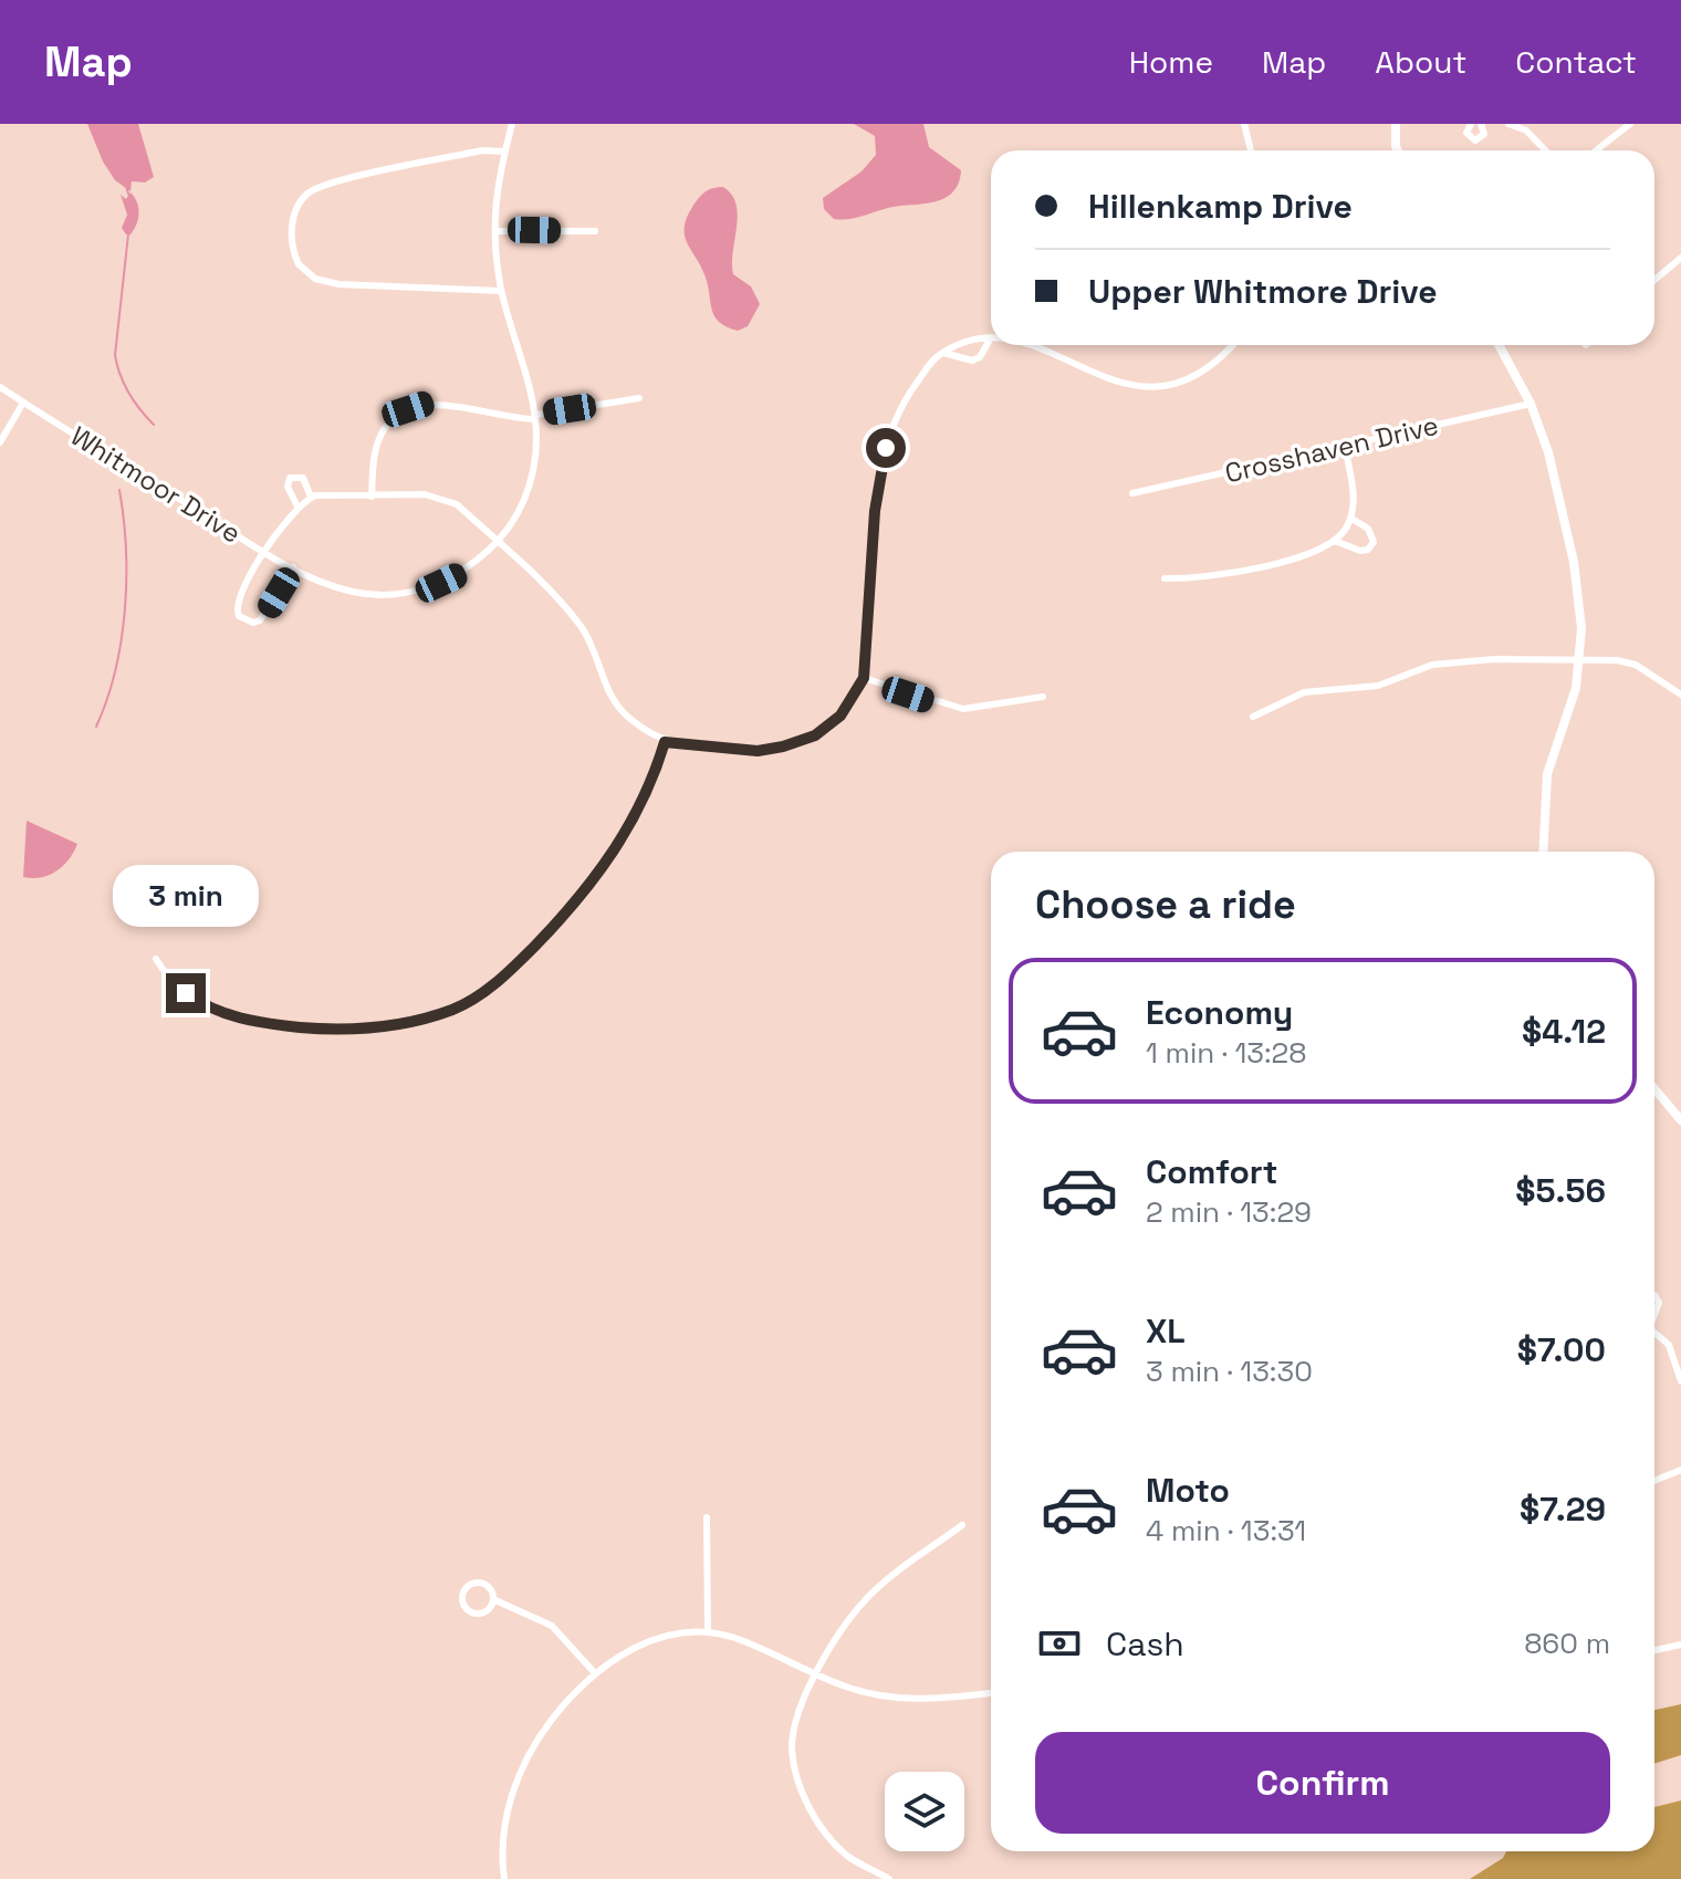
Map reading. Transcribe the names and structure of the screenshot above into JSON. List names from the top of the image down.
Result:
{
  "streets": {
    "street": ["Crosshaven Drive", "Whitmoor Drive"]
  },
  "page": {
    "header": "Map",
    "nav": [
      "Home",
      "Map",
      "About",
      "Contact"
    ],
    "banner": ["Hillenkamp Drive", "Upper Whitmore Drive"],
    "heading": "Choose a ride",
    "bubble": "3 min",
    "list": [
      {
        "name": "Economy",
        "note": "1 min · 13:28",
        "value": "$4.12"
      },
      {
        "name": "Comfort",
        "note": "2 min · 13:29",
        "value": "$5.56"
      },
      {
        "name": "XL",
        "note": "3 min · 13:30",
        "value": "$7.00"
      },
      {
        "name": "Moto",
        "note": "4 min · 13:31",
        "value": "$7.29"
      }
    ],
    "pay": ["Cash", "860 m"],
    "buttons": "Confirm"
  }
}
